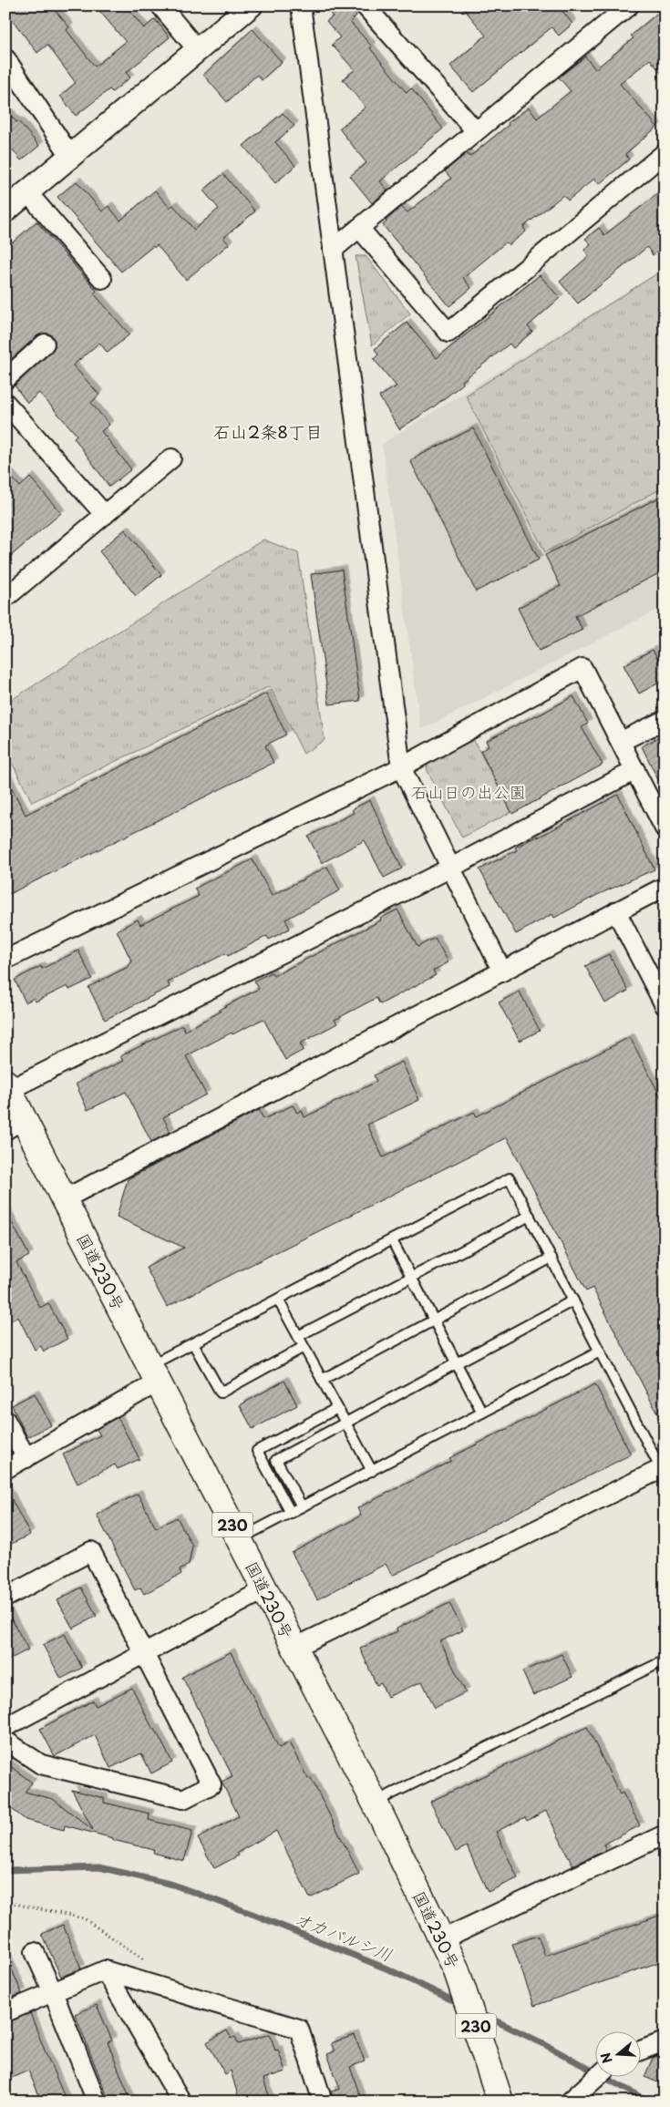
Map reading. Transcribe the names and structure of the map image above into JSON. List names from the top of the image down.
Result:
{
  "streets": {
    "highway": ["国道230号", "230"]
  },
  "districts": ["石山2条8丁目"],
  "water": ["オカバルシ川"],
  "parks": ["石山日の出公園"],
  "north": "left"
}
